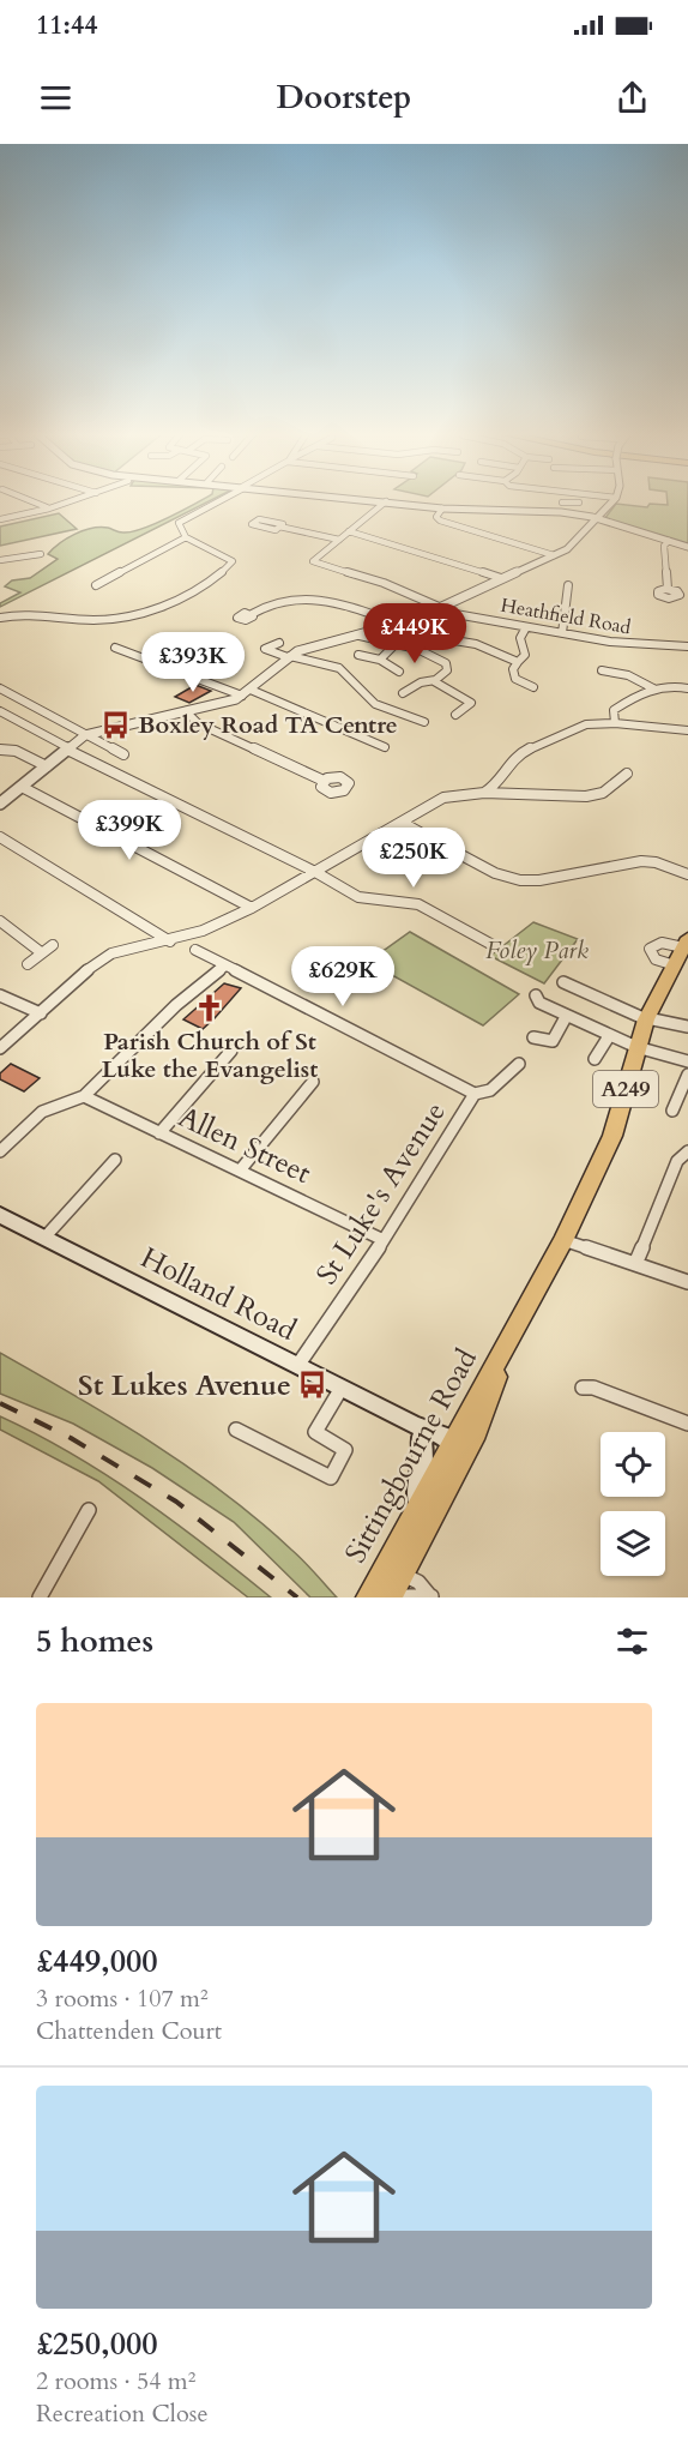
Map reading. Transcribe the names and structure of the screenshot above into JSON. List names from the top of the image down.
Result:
{
  "streets": {
    "highway": ["A249", "Sittingbourne Road"],
    "main road": ["Holland Road"],
    "street": ["Heathfield Road", "Allen Street", "St Luke's Avenue"]
  },
  "crossings": [
    ["Allen Street", "St Luke's Avenue"],
    ["St Luke's Avenue", "Holland Road"],
    ["Holland Road", "Sittingbourne Road"]
  ],
  "parks": ["Foley Park"],
  "places": {
    "bus stop": ["Boxley Road TA Centre", "St Lukes Avenue"],
    "church": ["Parish Church of St Luke the Evangelist"]
  },
  "page": {
    "status": "11:44",
    "header": "Doorstep",
    "price": [
      "£449K",
      "£393K",
      "£399K",
      "£250K",
      "£629K"
    ],
    "heading": "5 homes",
    "list": [
      {
        "name": "£449,000",
        "note": "3 rooms · 107 m² · Chattenden Court"
      },
      {
        "name": "£250,000",
        "note": "2 rooms · 54 m² · Recreation Close"
      }
    ]
  }
}
